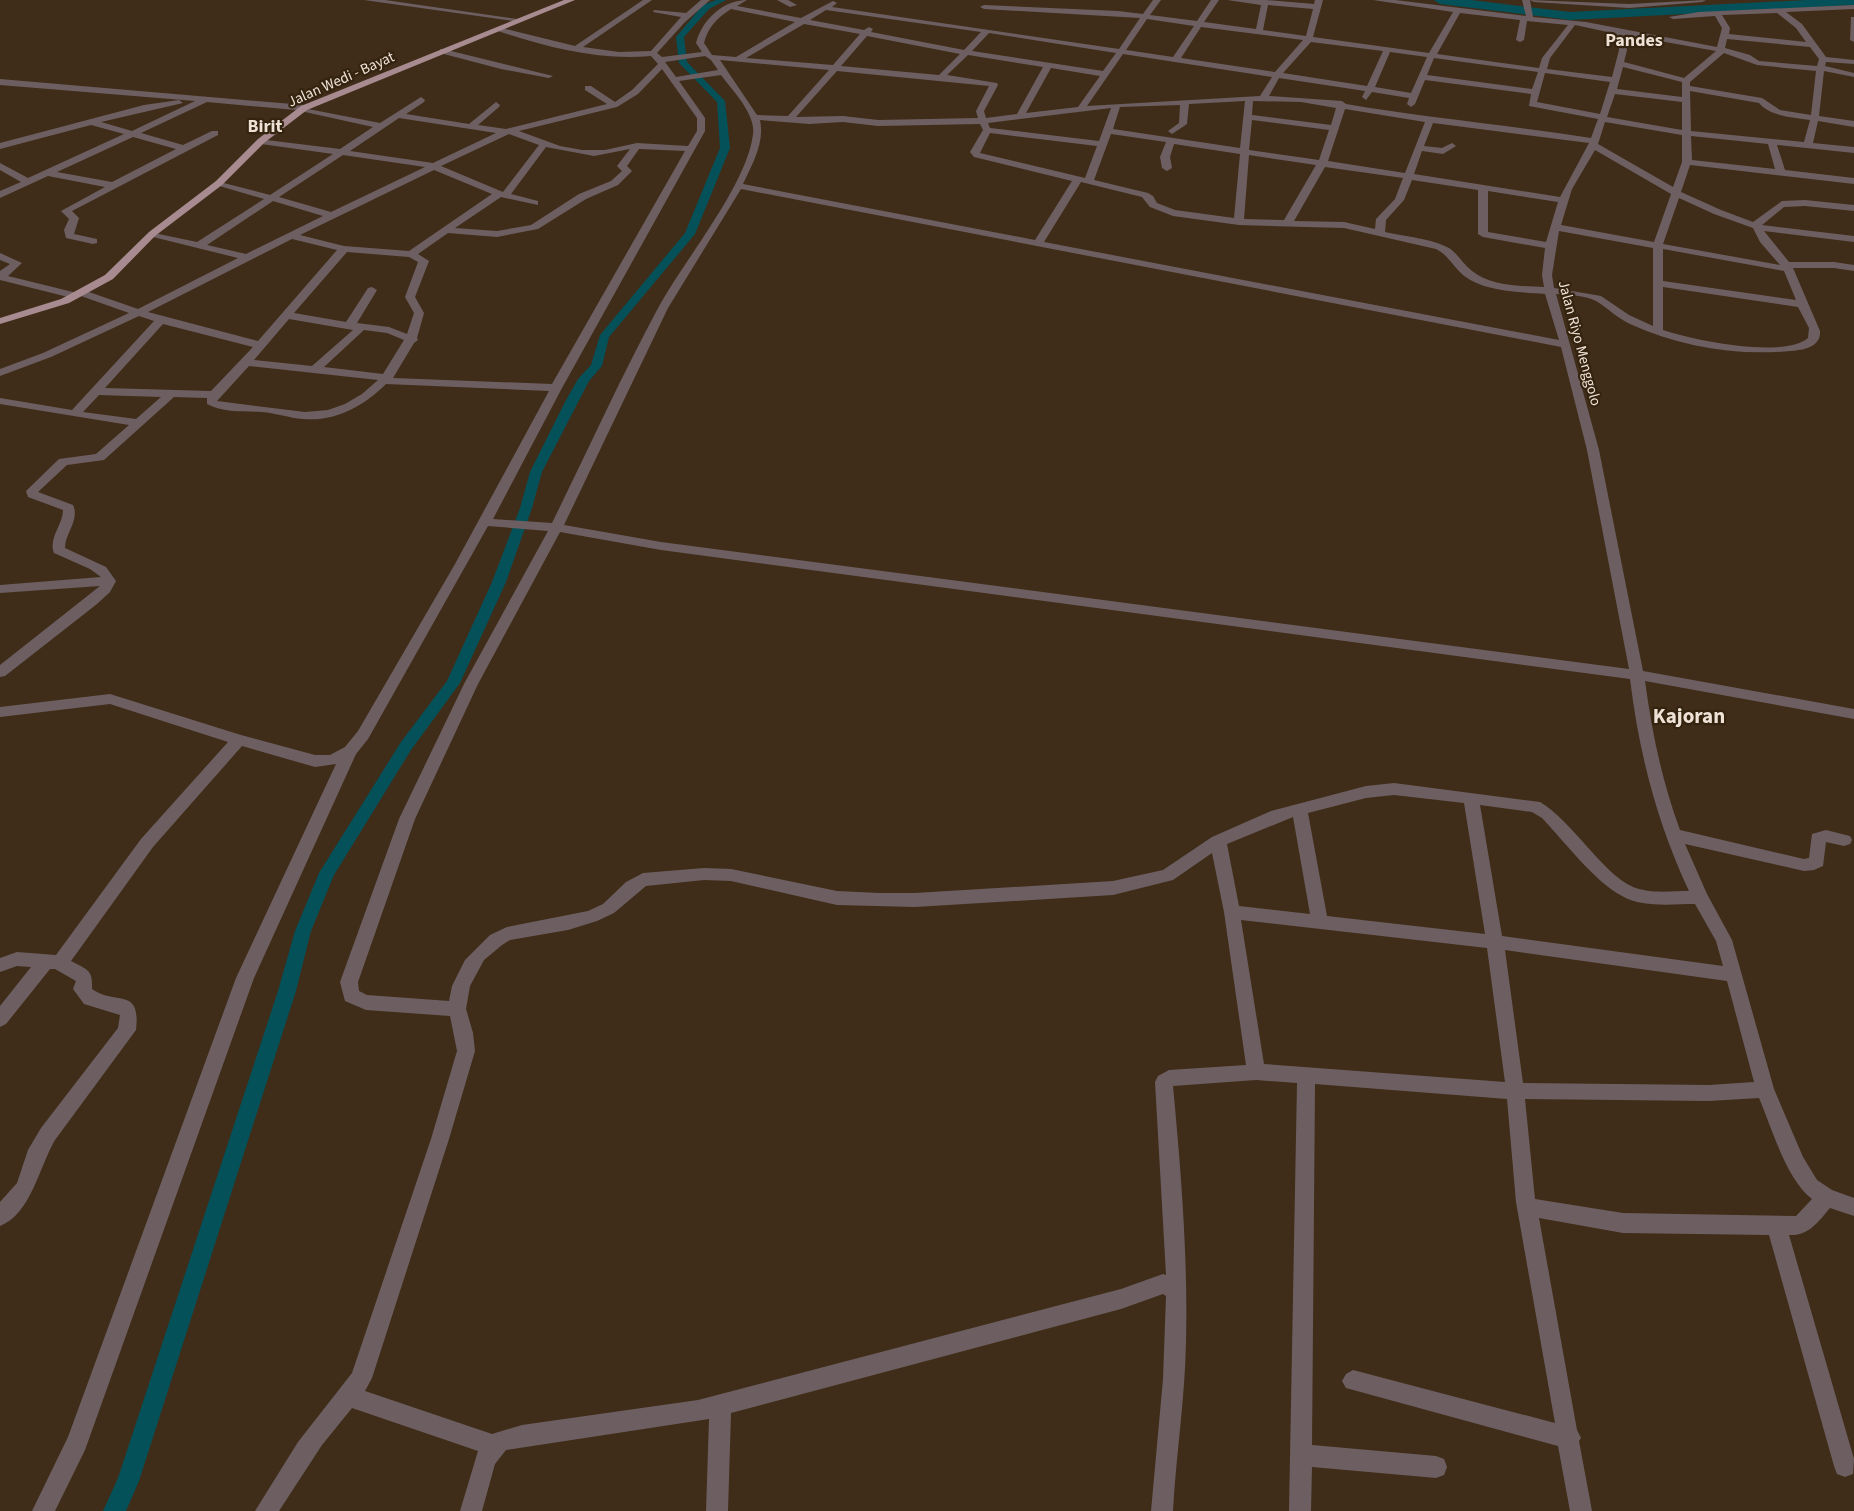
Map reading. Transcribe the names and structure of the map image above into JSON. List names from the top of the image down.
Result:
{
  "streets": {
    "main road": ["Jalan Wedi - Bayat"],
    "street": ["Jalan Riyo Menggolo"]
  },
  "districts": ["Pandes", "Birit", "Kajoran"]
}
